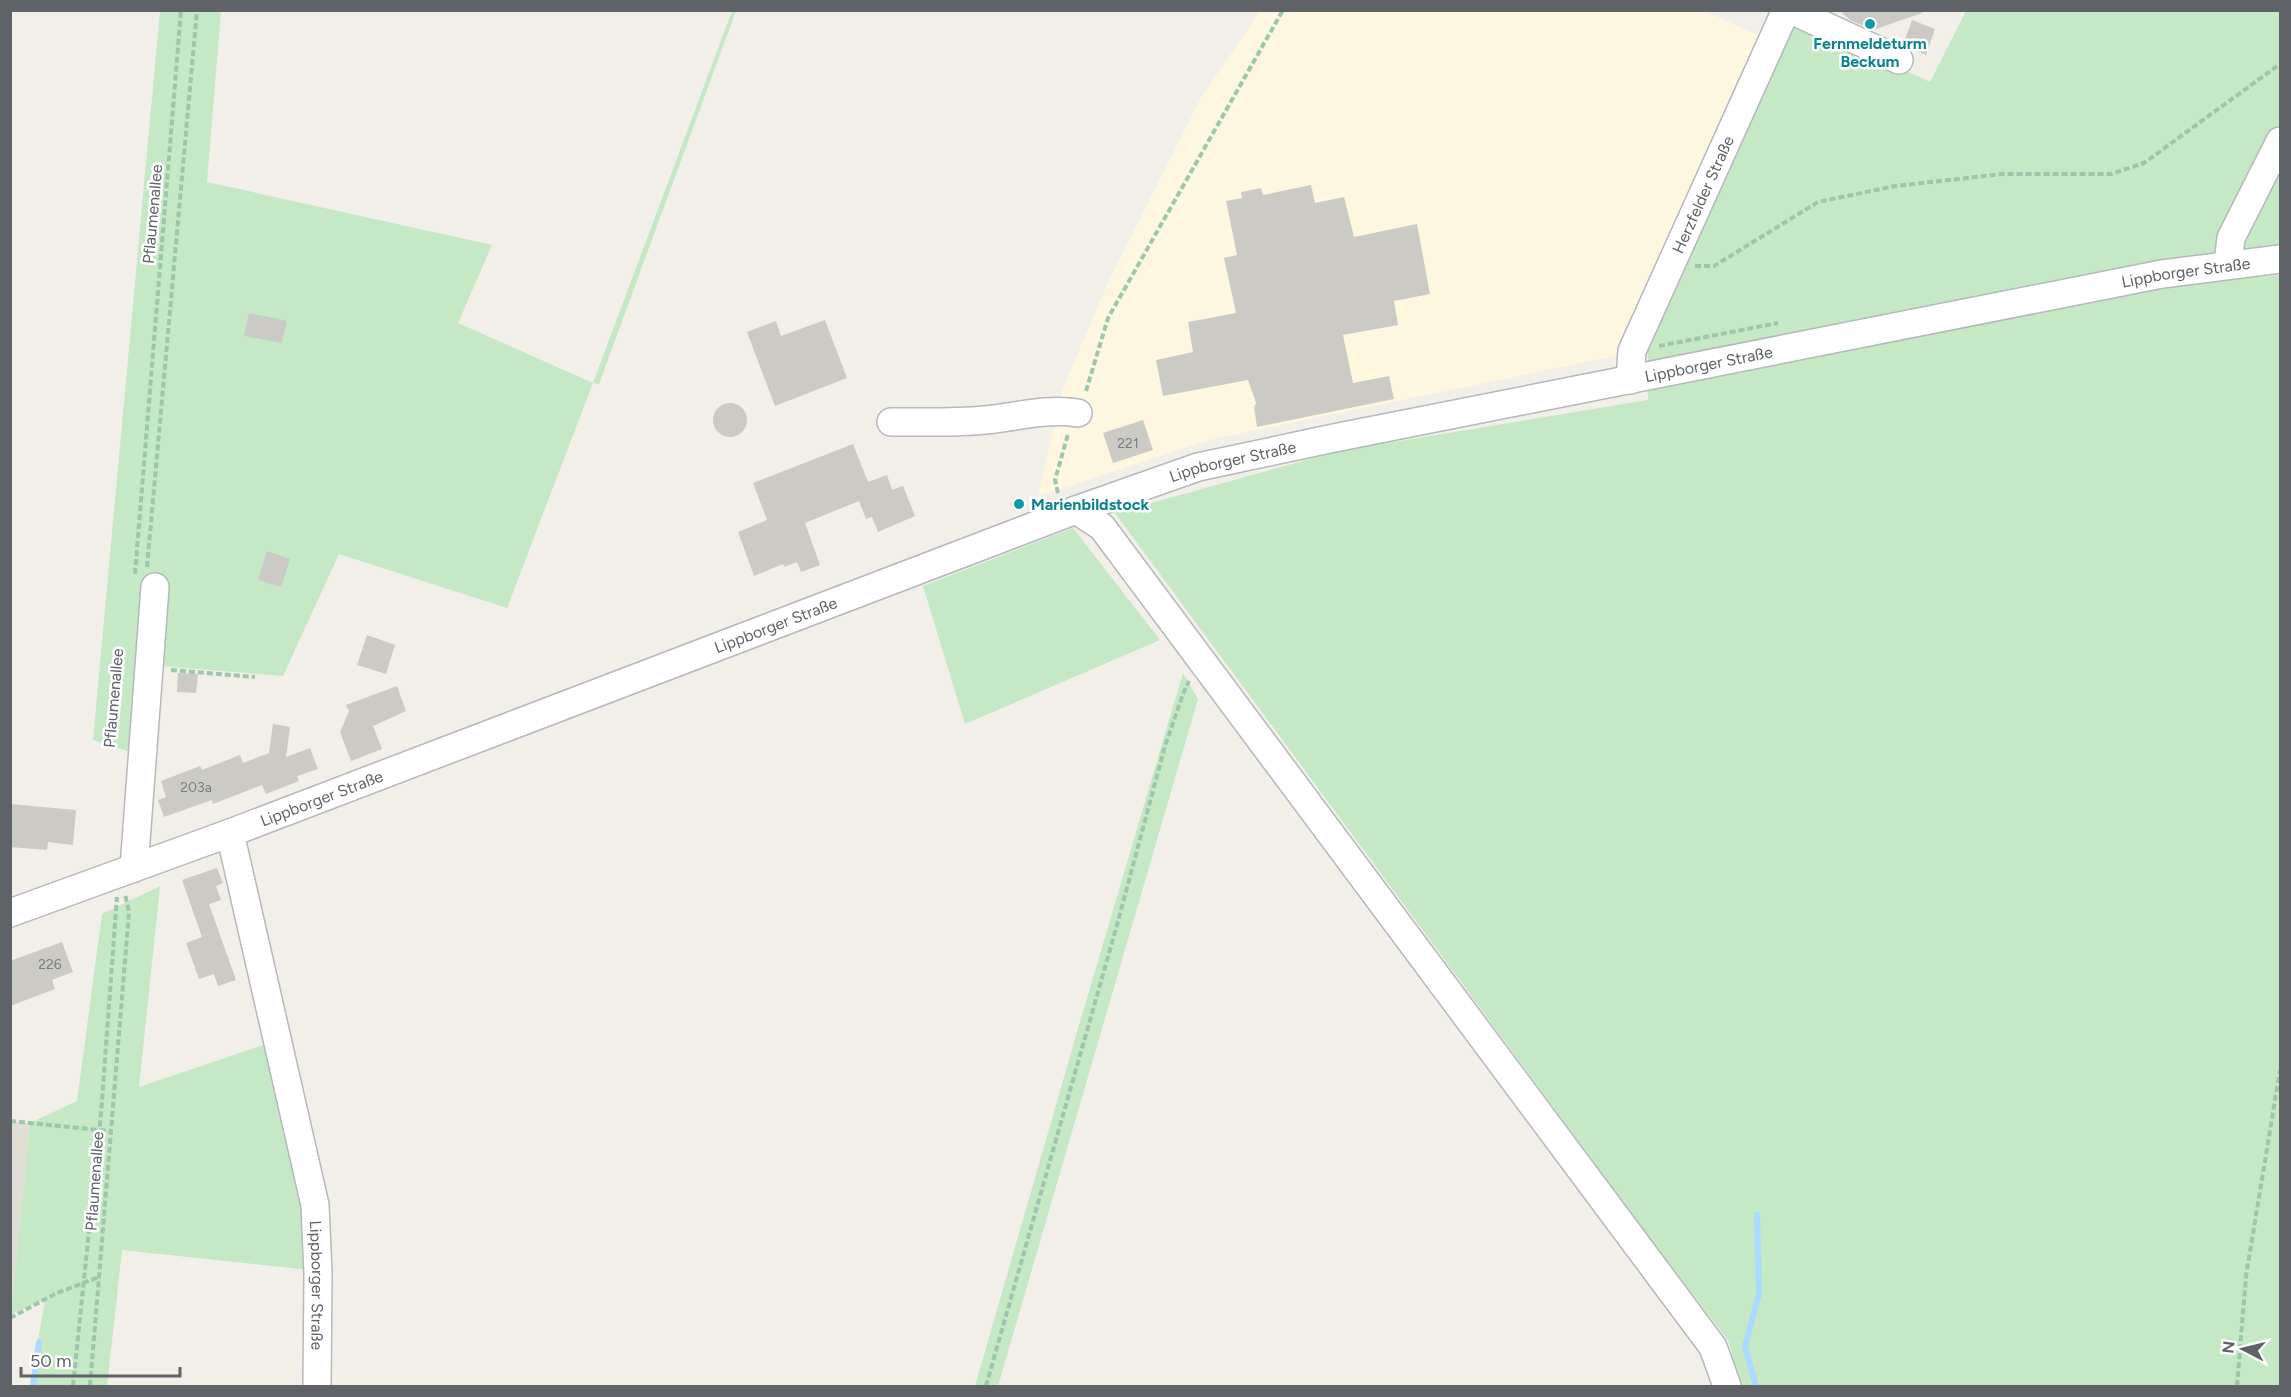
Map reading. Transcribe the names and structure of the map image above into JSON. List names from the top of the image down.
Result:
{
  "streets": {
    "street": ["Herzfelder Straße", "Lippborger Straße"],
    "path": ["Pflaumenallee"]
  },
  "crossings": [
    ["Herzfelder Straße", "Lippborger Straße"],
    ["Pflaumenallee", "Lippborger Straße"]
  ],
  "places": ["Fernmeldeturm Beckum", "Marienbildstock"],
  "house_numbers": ["221", "203a", "226"],
  "scale_bar": "50 m",
  "north": "left"
}
